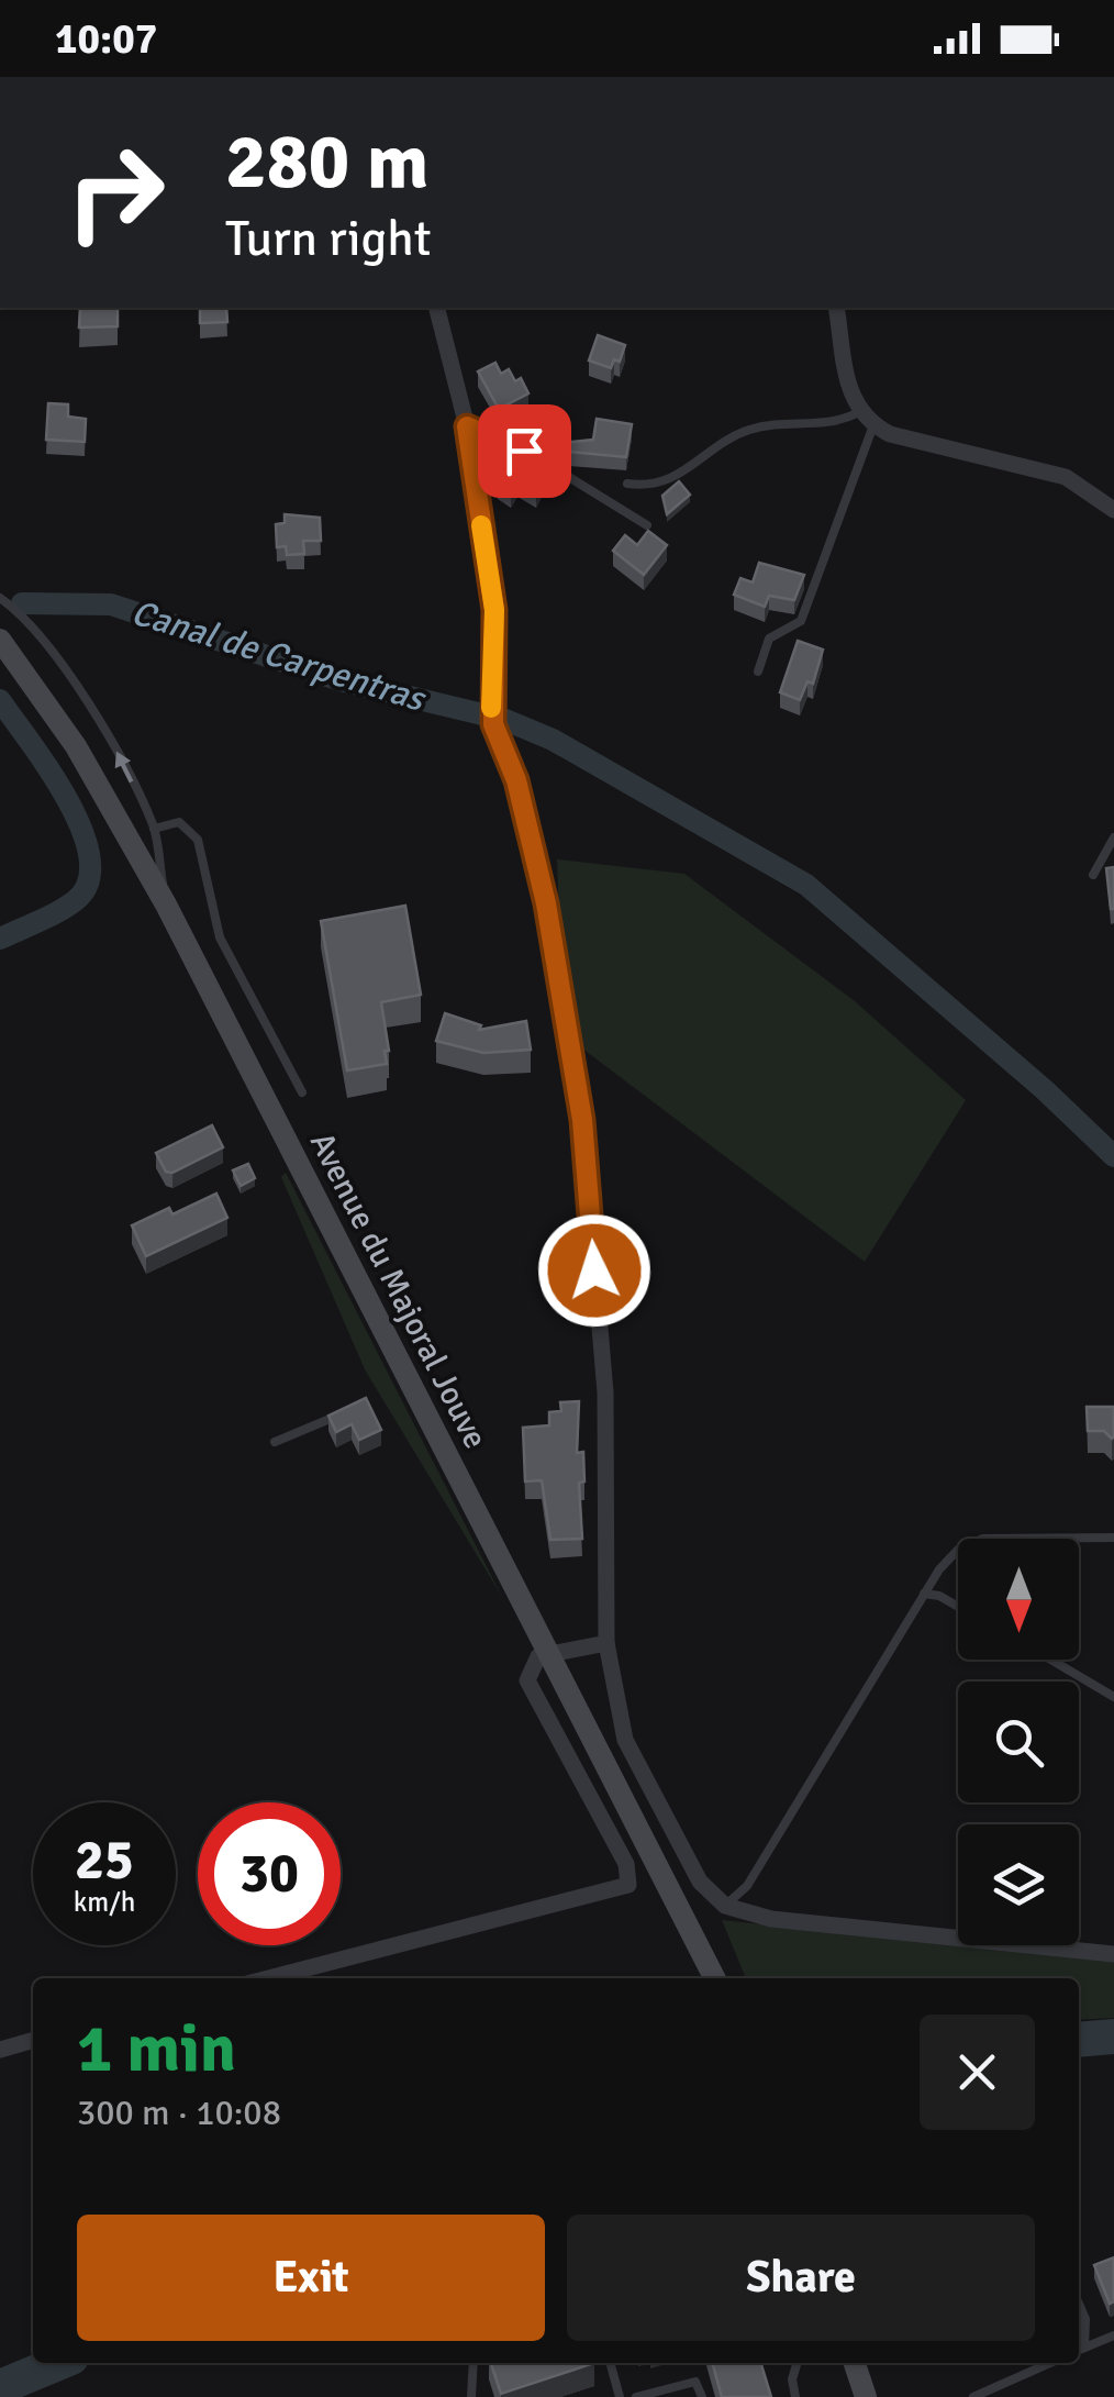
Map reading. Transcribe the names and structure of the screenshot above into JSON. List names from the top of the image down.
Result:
{
  "streets": {
    "main road": ["Avenue du Majoral Jouve"]
  },
  "water": ["Canal de Carpentras"],
  "north": "bottom",
  "page": {
    "status": "10:07",
    "turn": ["280 m", "Turn right"],
    "speed": "25 km/h",
    "limit": "30",
    "heading": ["1 min", "300 m · 10:08"],
    "buttons": ["Exit", "Share"]
  }
}
